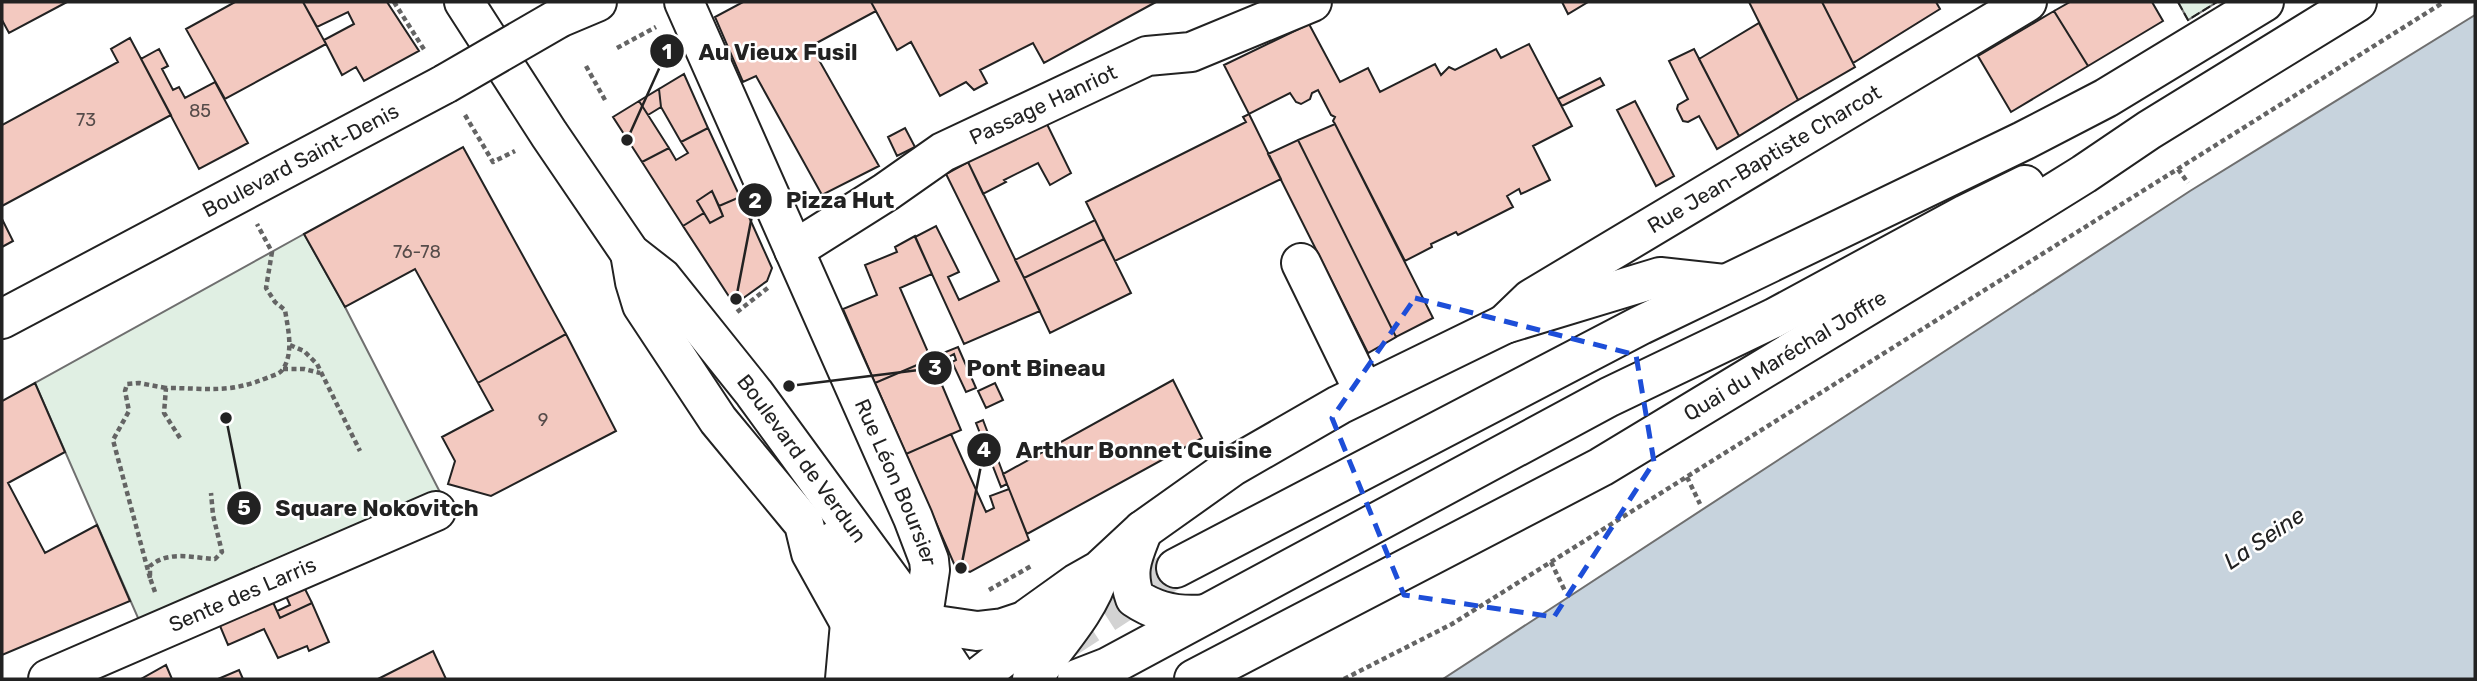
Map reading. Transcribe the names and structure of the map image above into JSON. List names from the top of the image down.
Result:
{
  "streets": {
    "main road": [
      "Passage Hanriot",
      "Rue Jean-Baptiste Charcot",
      "Boulevard Saint-Denis",
      "Quai du Maréchal Joffre",
      "Boulevard de Verdun",
      "Rue Léon Boursier",
      "Sente des Larris"
    ]
  },
  "crossings": [
    ["Passage Hanriot", "Rue Léon Boursier"],
    ["Boulevard de Verdun", "Rue Léon Boursier"]
  ],
  "water": ["La Seine"],
  "places": [
    "Au Vieux Fusil",
    "Pizza Hut",
    "Pont Bineau",
    "Square Nokovitch",
    "Arthur Bonnet Cuisine"
  ],
  "house_numbers": [
    "85",
    "73",
    "76-78",
    "9"
  ]
}
